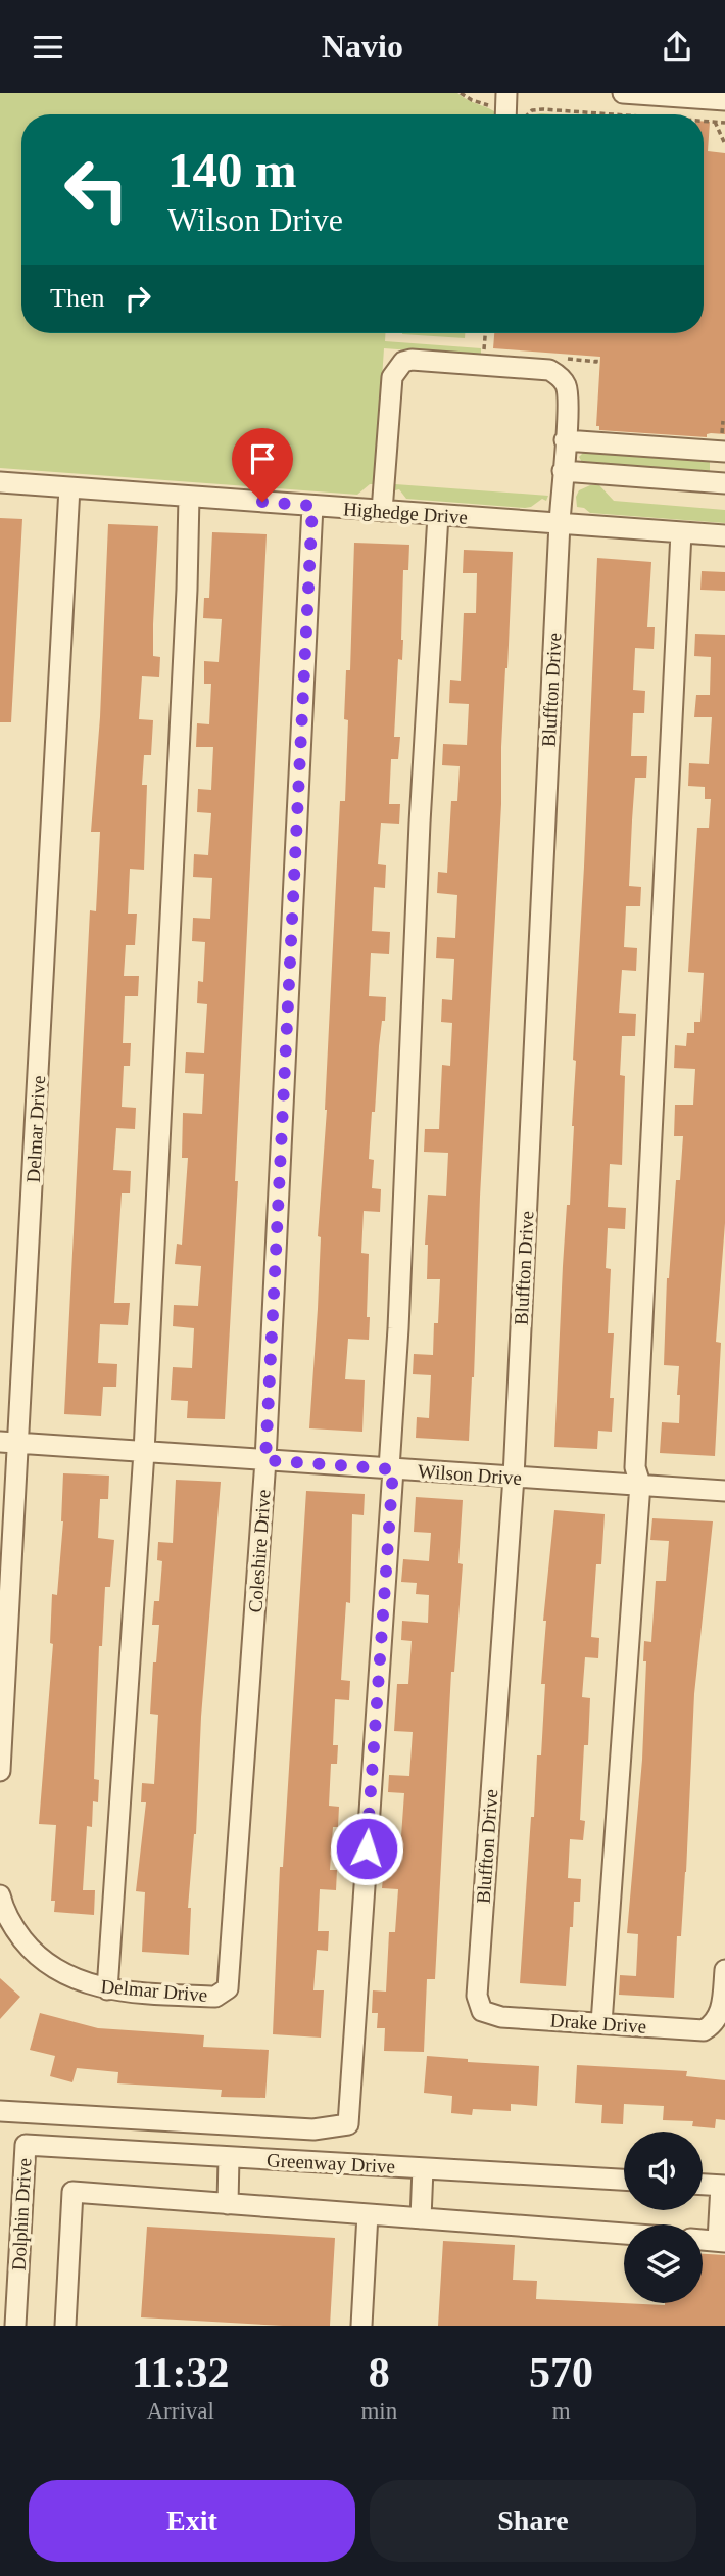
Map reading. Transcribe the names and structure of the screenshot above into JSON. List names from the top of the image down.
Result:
{
  "streets": {
    "street": [
      "Highedge Drive",
      "Bluffton Drive",
      "Delmar Drive",
      "Wilson Drive",
      "Coleshire Drive",
      "Drake Drive",
      "Greenway Drive",
      "Dolphin Drive"
    ]
  },
  "crossings": [
    ["Highedge Drive", "Bluffton Drive"],
    ["Highedge Drive", "Delmar Drive"],
    ["Highedge Drive", "Coleshire Drive"],
    ["Bluffton Drive", "Wilson Drive"],
    ["Bluffton Drive", "Drake Drive"],
    ["Delmar Drive", "Wilson Drive"],
    ["Delmar Drive", "Coleshire Drive"],
    ["Wilson Drive", "Coleshire Drive"],
    ["Greenway Drive", "Dolphin Drive"]
  ],
  "page": {
    "header": "Navio",
    "turn": ["140 m", "Wilson Drive"],
    "then": "Then",
    "eta": [
      "11:32",
      "Arrival",
      "8",
      "min",
      "570",
      "m"
    ],
    "buttons": ["Exit", "Share"]
  }
}
